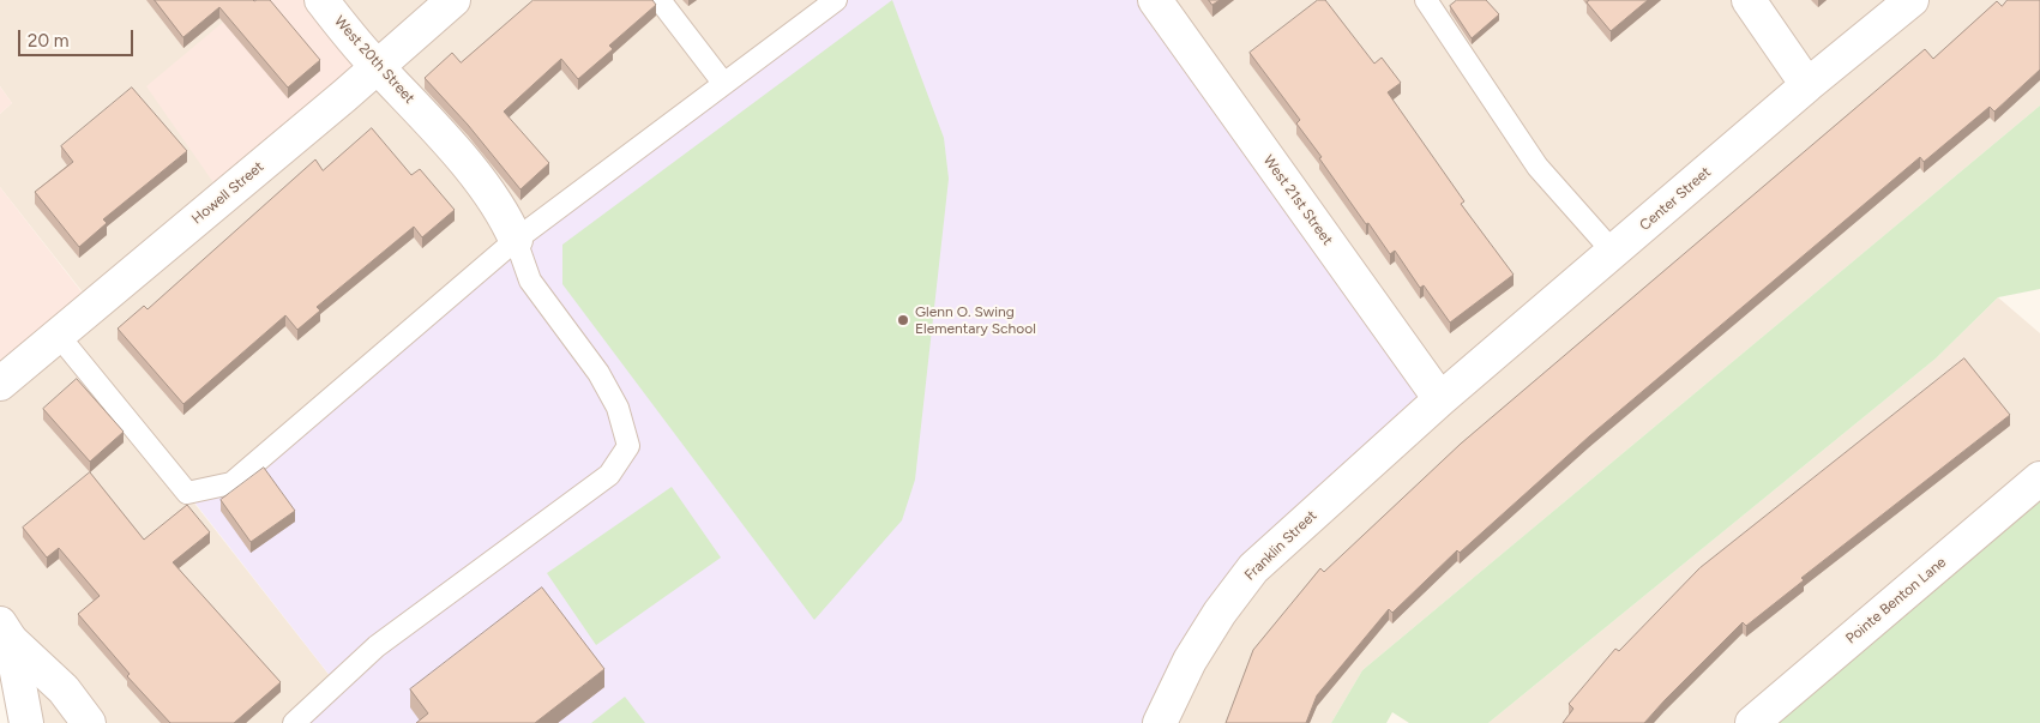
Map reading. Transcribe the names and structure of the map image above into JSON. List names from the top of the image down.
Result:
{
  "streets": {
    "street": [
      "West 20th Street",
      "Howell Street",
      "Center Street",
      "West 21st Street",
      "Franklin Street",
      "Pointe Benton Lane"
    ]
  },
  "crossings": [
    ["West 20th Street", "Howell Street"],
    ["Center Street", "West 21st Street"],
    ["Center Street", "Franklin Street"],
    ["West 21st Street", "Franklin Street"]
  ],
  "places": ["Glenn O. Swing Elementary School"],
  "scale_bar": "20 m"
}
